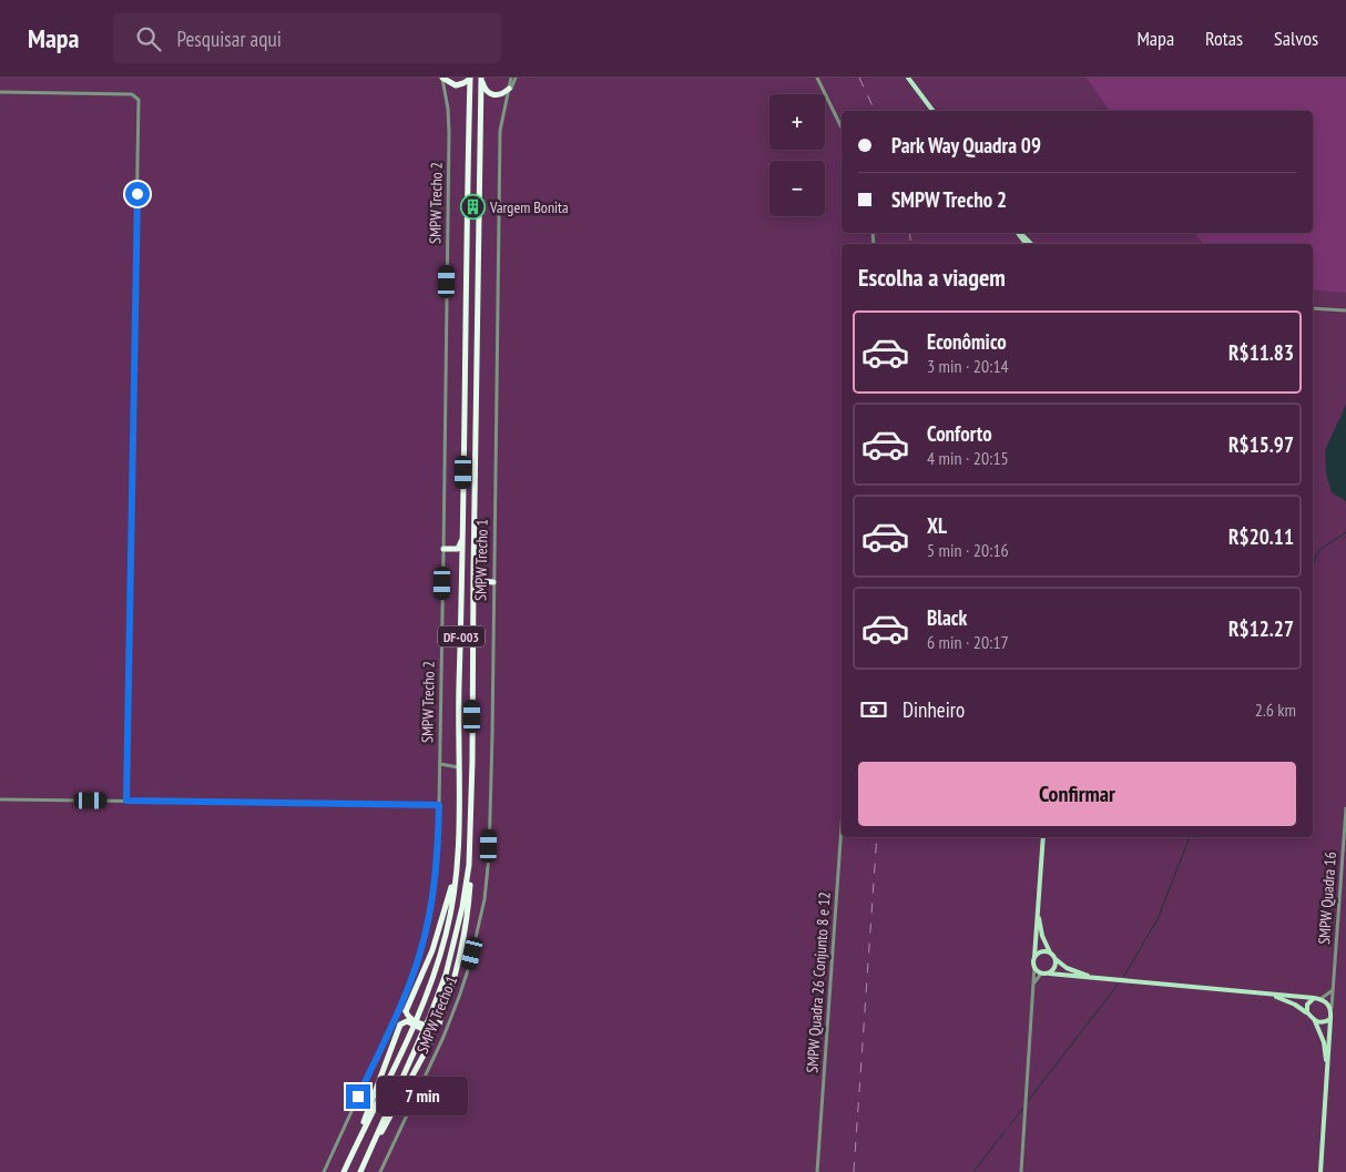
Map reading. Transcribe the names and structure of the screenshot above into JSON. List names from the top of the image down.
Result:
{
  "streets": {
    "highway": ["DF-003"],
    "street": [
      "SMPW Trecho 2",
      "SMPW Trecho 1",
      "SMPW Quadra 16",
      "SMPW Quadra 26 Conjunto 8 e 12"
    ]
  },
  "places": {
    "building": ["Vargem Bonita"]
  },
  "page": {
    "header": "Mapa",
    "search": "Pesquisar aqui",
    "nav": ["Mapa", "Rotas", "Salvos"],
    "map_buttons": ["+", "−"],
    "banner": ["Park Way Quadra 09", "SMPW Trecho 2"],
    "heading": "Escolha a viagem",
    "list": [
      {
        "name": "Econômico",
        "note": "3 min · 20:14",
        "value": "R$11.83"
      },
      {
        "name": "Conforto",
        "note": "4 min · 20:15",
        "value": "R$15.97"
      },
      {
        "name": "XL",
        "note": "5 min · 20:16",
        "value": "R$20.11"
      },
      {
        "name": "Black",
        "note": "6 min · 20:17",
        "value": "R$12.27"
      }
    ],
    "pay": ["Dinheiro", "2.6 km"],
    "buttons": "Confirmar",
    "bubble": "7 min"
  }
}
